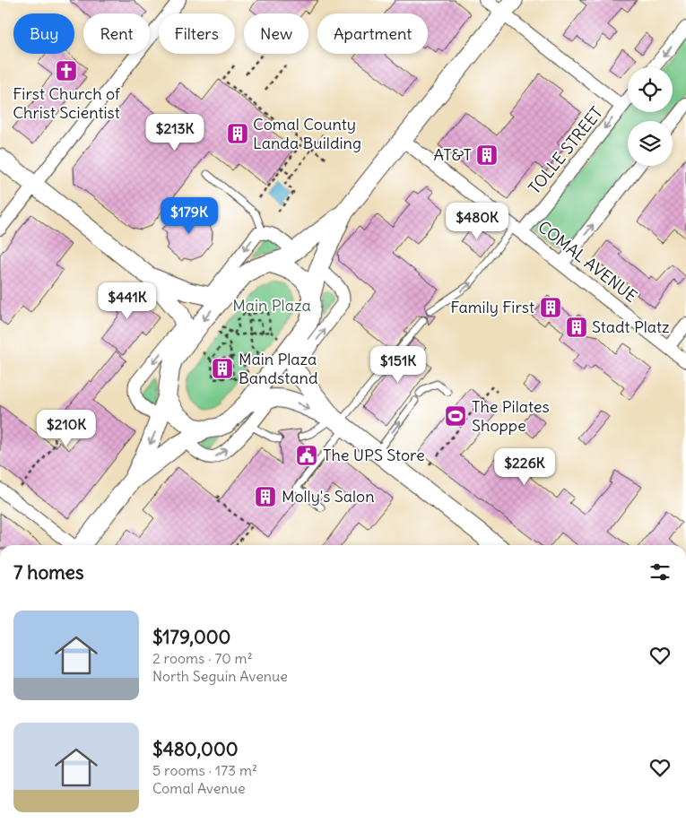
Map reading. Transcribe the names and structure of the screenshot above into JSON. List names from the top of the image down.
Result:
{
  "streets": {
    "street": ["TOLLE STREET", "COMAL AVENUE"]
  },
  "crossings": [
    ["TOLLE STREET", "COMAL AVENUE"]
  ],
  "parks": ["Main Plaza"],
  "places": {
    "church": ["First Church of Christ Scientist"],
    "building": [
      "Comal County Landa Building",
      "AT&T",
      "Family First",
      "Stadt Platz",
      "Main Plaza Bandstand",
      "Molly's Salon"
    ],
    "sports": ["The Pilates Shoppe"],
    "public building": ["The UPS Store"]
  },
  "page": {
    "chip": [
      "Buy",
      "Rent",
      "Filters",
      "New",
      "Apartment"
    ],
    "price": [
      "$213K",
      "$179K",
      "$480K",
      "$441K",
      "$151K",
      "$210K",
      "$226K"
    ],
    "heading": "7 homes",
    "list": [
      {
        "name": "$179,000",
        "note": "2 rooms · 70 m² · North Seguin Avenue"
      },
      {
        "name": "$480,000",
        "note": "5 rooms · 173 m² · Comal Avenue"
      }
    ]
  }
}
